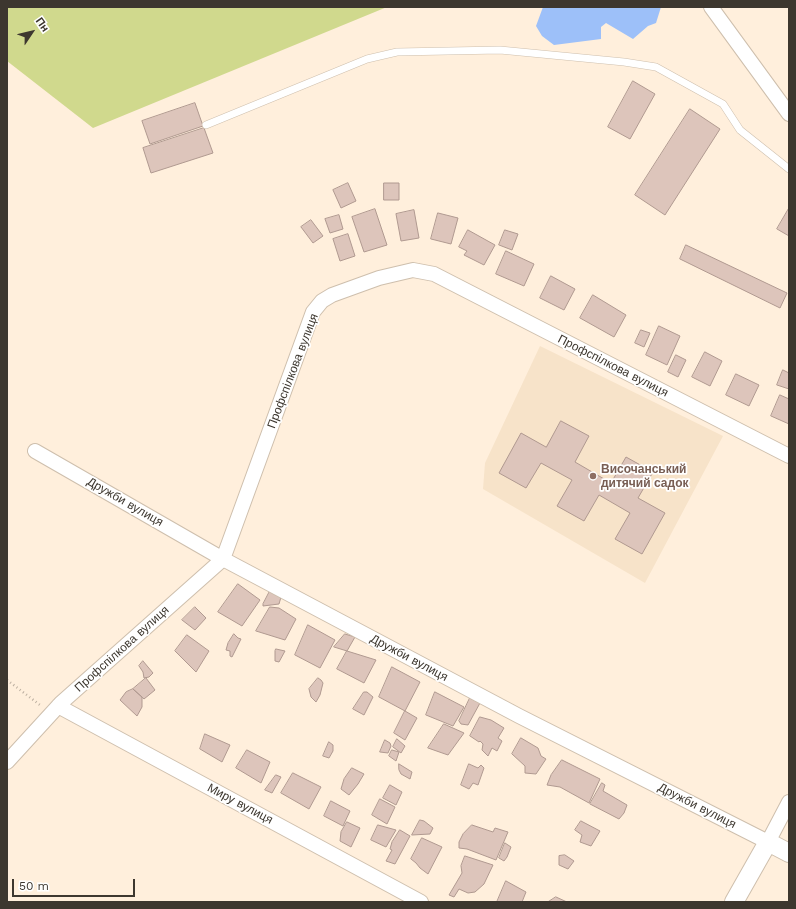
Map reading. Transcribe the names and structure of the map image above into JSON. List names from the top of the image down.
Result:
{
  "streets": {
    "street": ["Профспілкова вулиця", "Дружби вулиця", "Миру вулиця"]
  },
  "crossings": [
    ["Профспілкова вулиця", "Дружби вулиця"],
    ["Профспілкова вулиця", "Миру вулиця"]
  ],
  "places": ["Височанський дитячий садок"],
  "scale_bar": "50 m",
  "north": "top right"
}
